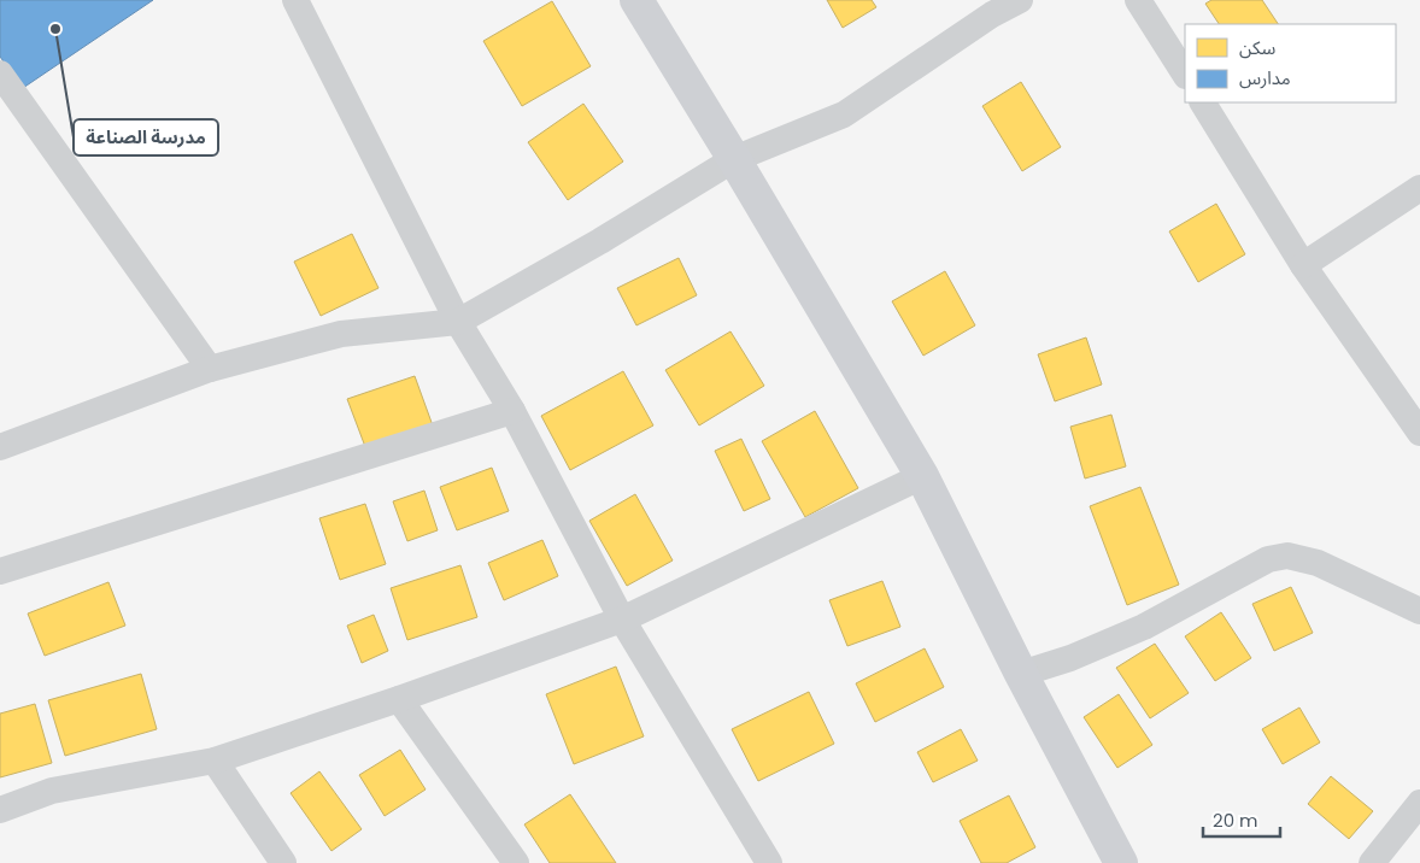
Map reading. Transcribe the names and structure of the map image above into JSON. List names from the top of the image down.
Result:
{
  "places": ["مدرسة الصناعة"],
  "legend": ["سكن", "مدارس"],
  "scale_bar": "20 m"
}
